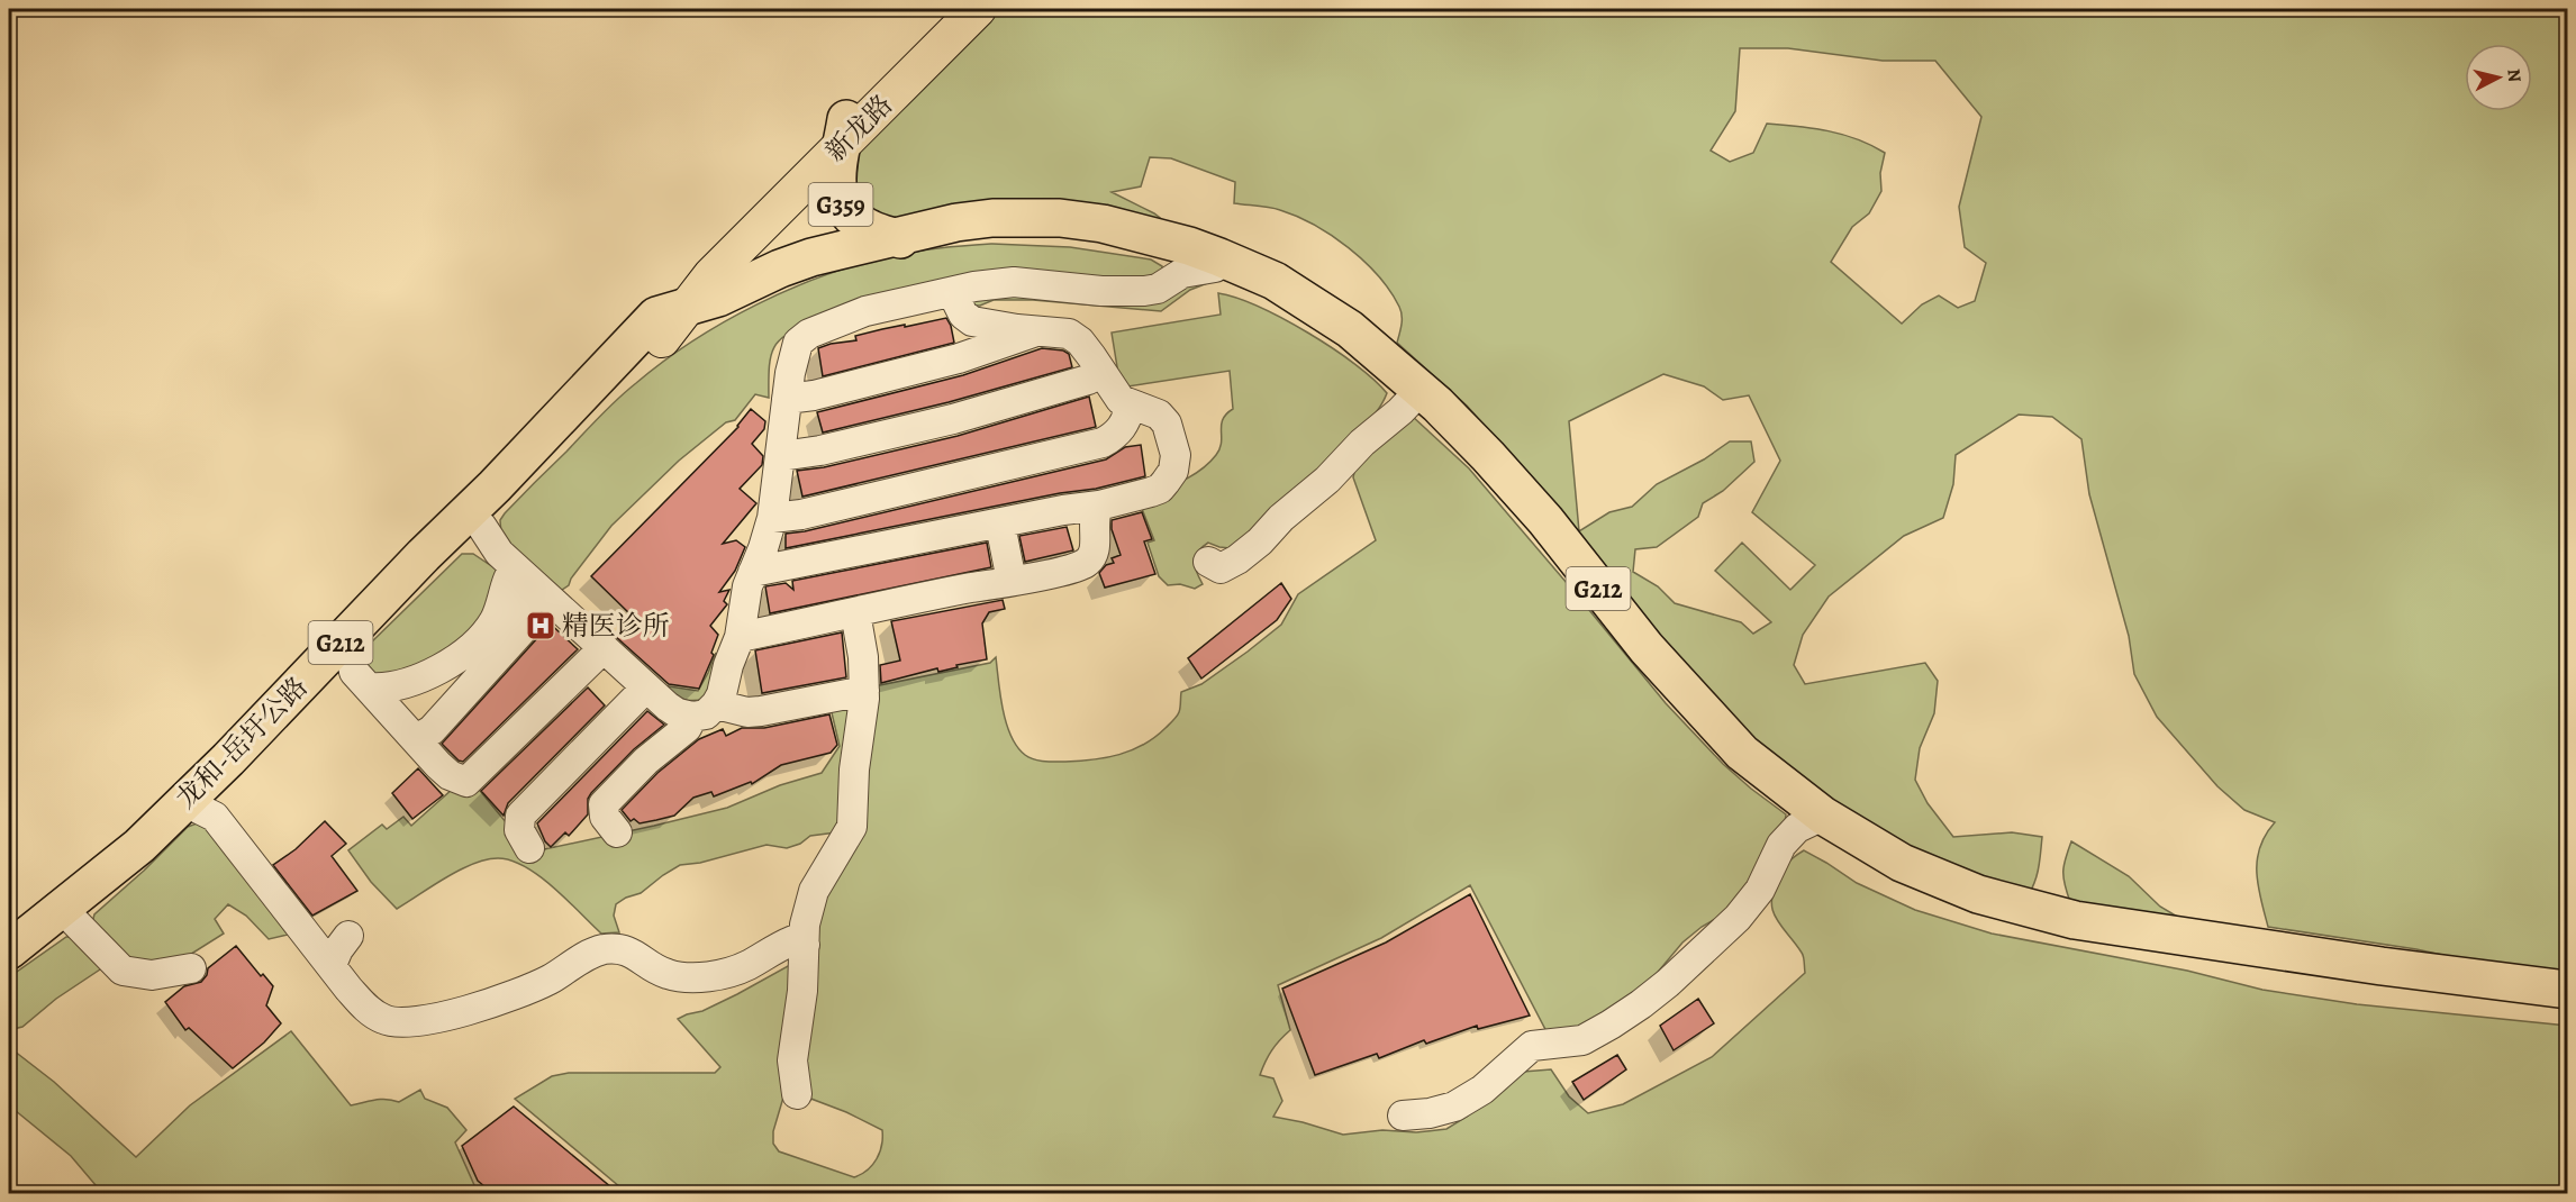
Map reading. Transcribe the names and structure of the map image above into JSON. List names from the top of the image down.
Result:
{
  "streets": {
    "highway": ["G359", "G212", "龙和-岳圩公路"],
    "main road": ["新龙路"]
  },
  "crossings": [
    ["新龙路", "G359"],
    ["新龙路", "G212"],
    ["新龙路", "龙和-岳圩公路"],
    ["G359", "G212"],
    ["G212", "龙和-岳圩公路"]
  ],
  "places": {
    "hospital": ["精医诊所"]
  },
  "north": "right"
}
